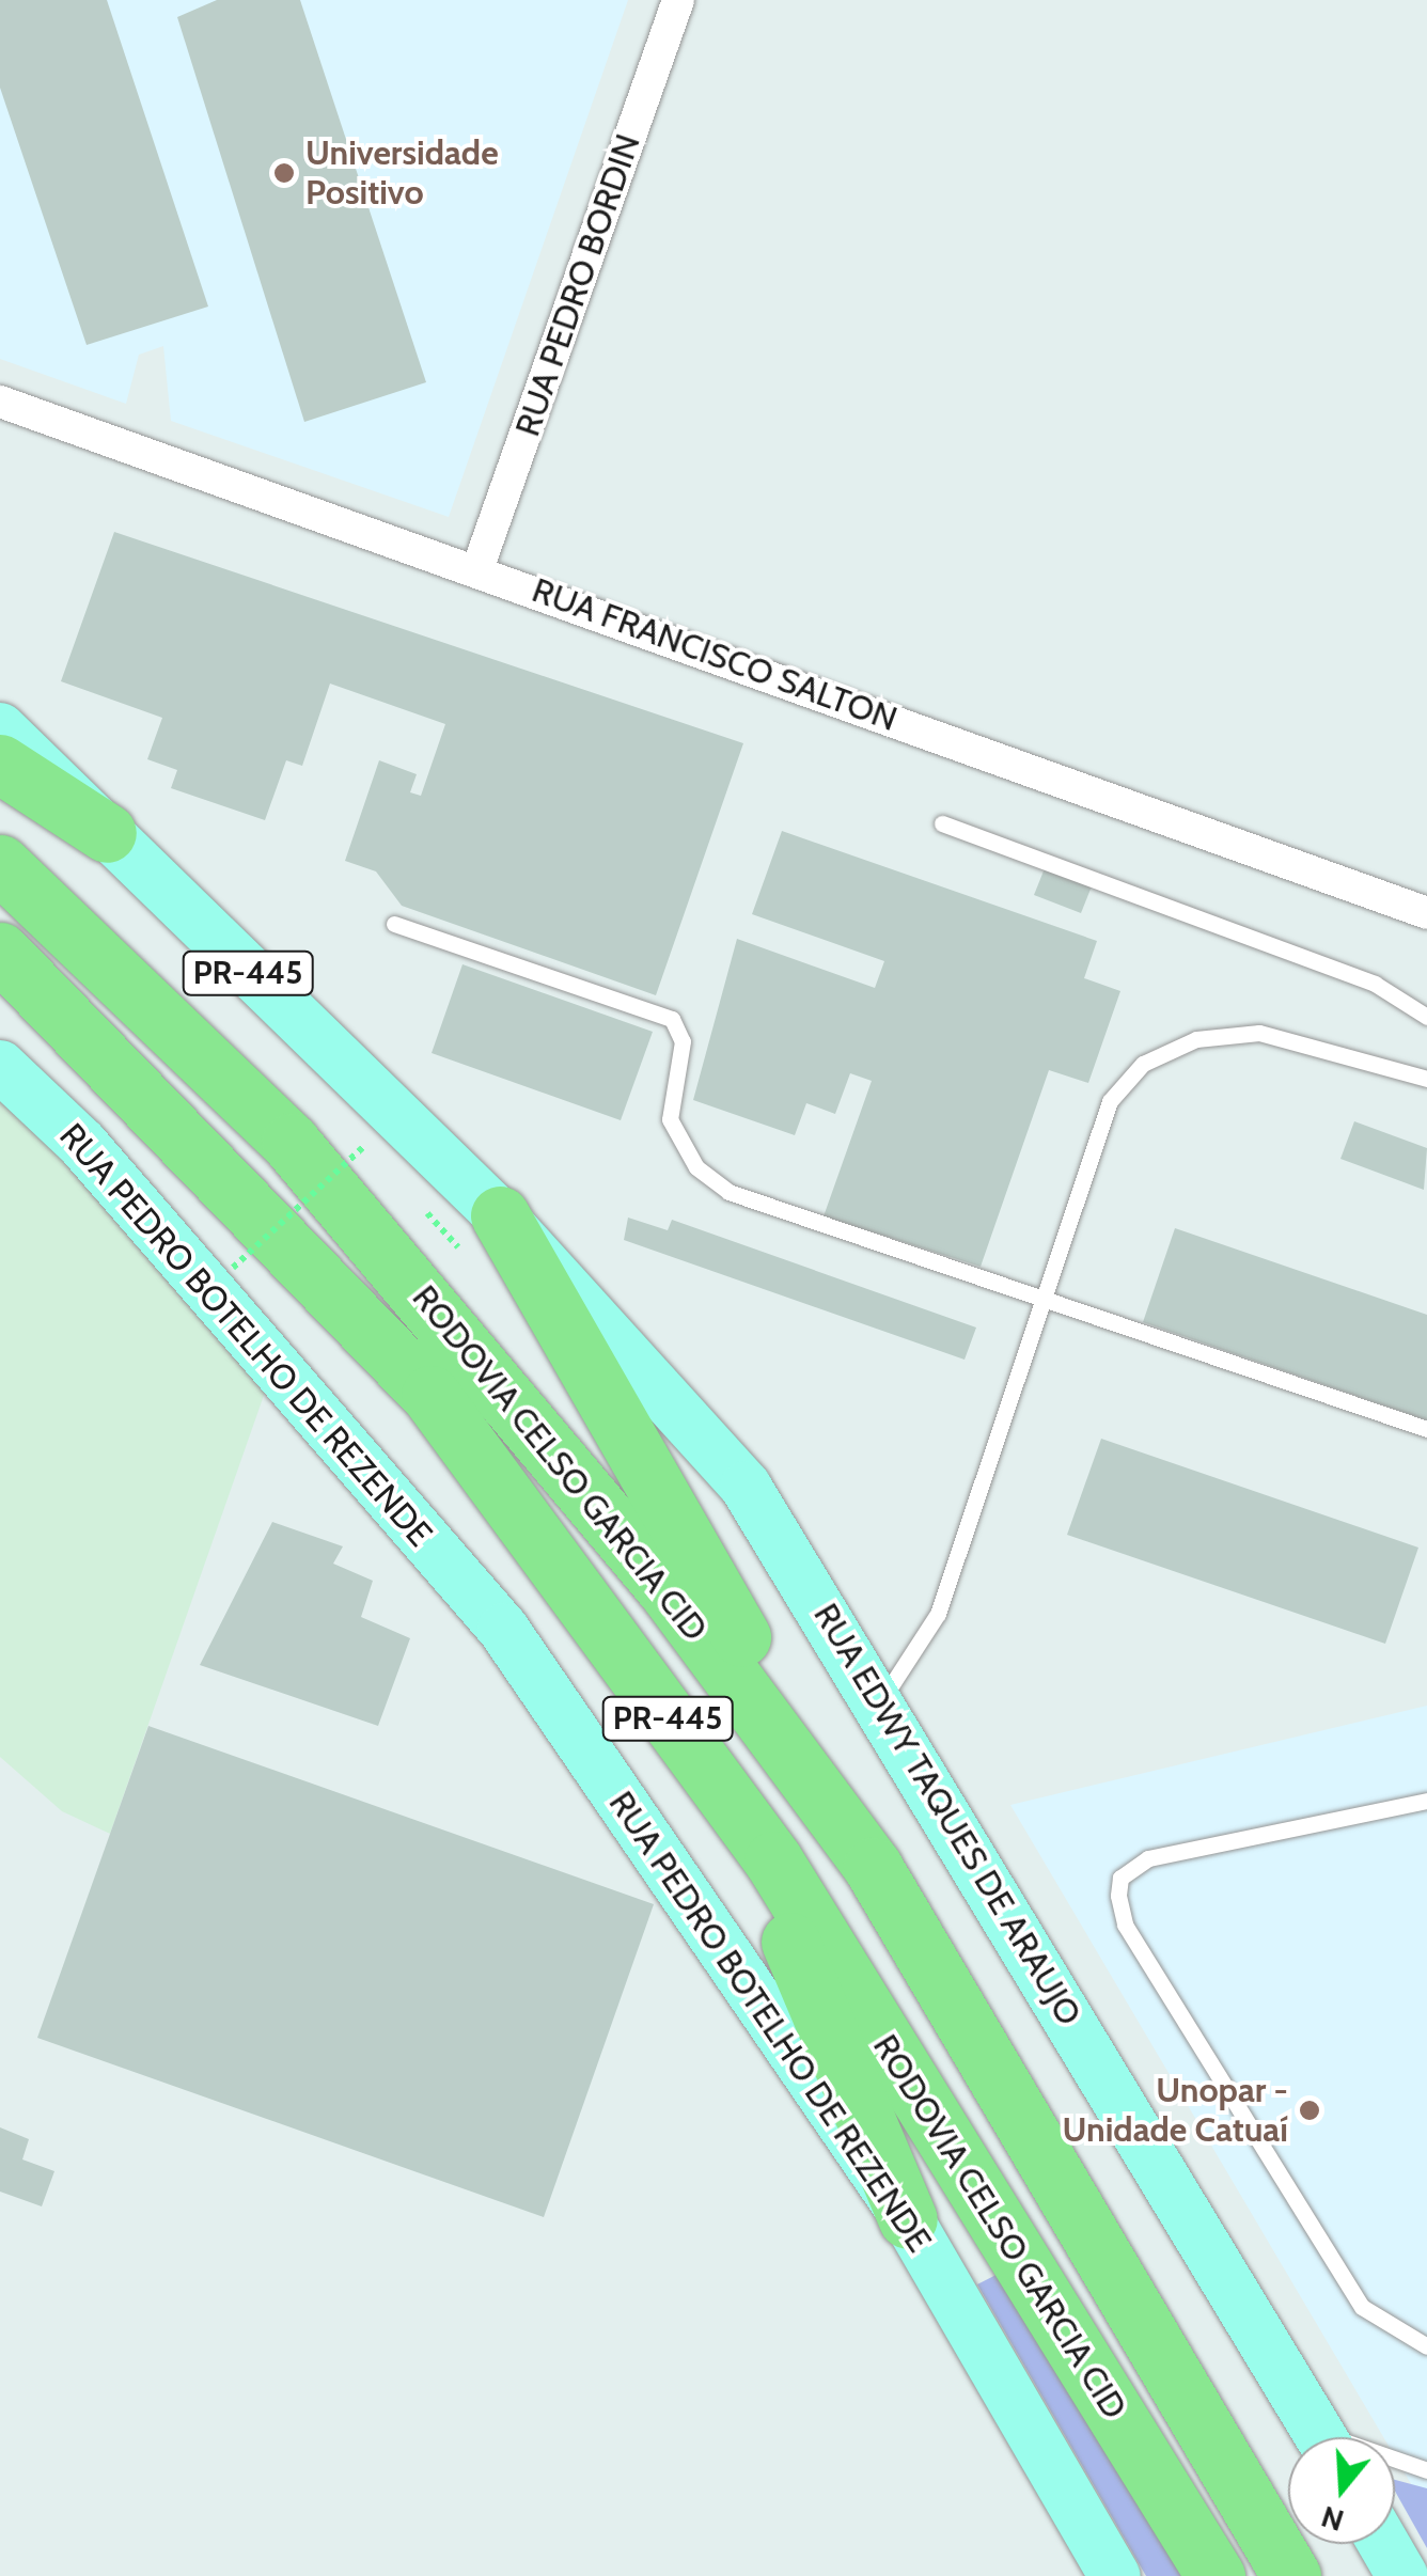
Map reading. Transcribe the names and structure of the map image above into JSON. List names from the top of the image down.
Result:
{
  "streets": {
    "highway": ["PR-445", "RODOVIA CELSO GARCIA CID"],
    "main road": ["RUA PEDRO BOTELHO DE REZENDE", "RUA EDWY TAQUES DE ARAUJO"],
    "street": ["RUA PEDRO BORDIN", "RUA FRANCISCO SALTON"]
  },
  "crossings": [
    ["RUA PEDRO BORDIN", "RUA FRANCISCO SALTON"],
    ["PR-445", "RUA EDWY TAQUES DE ARAUJO"]
  ],
  "places": ["Universidade Positivo", "Unopar - Unidade Catuaí"],
  "north": "bottom"
}
